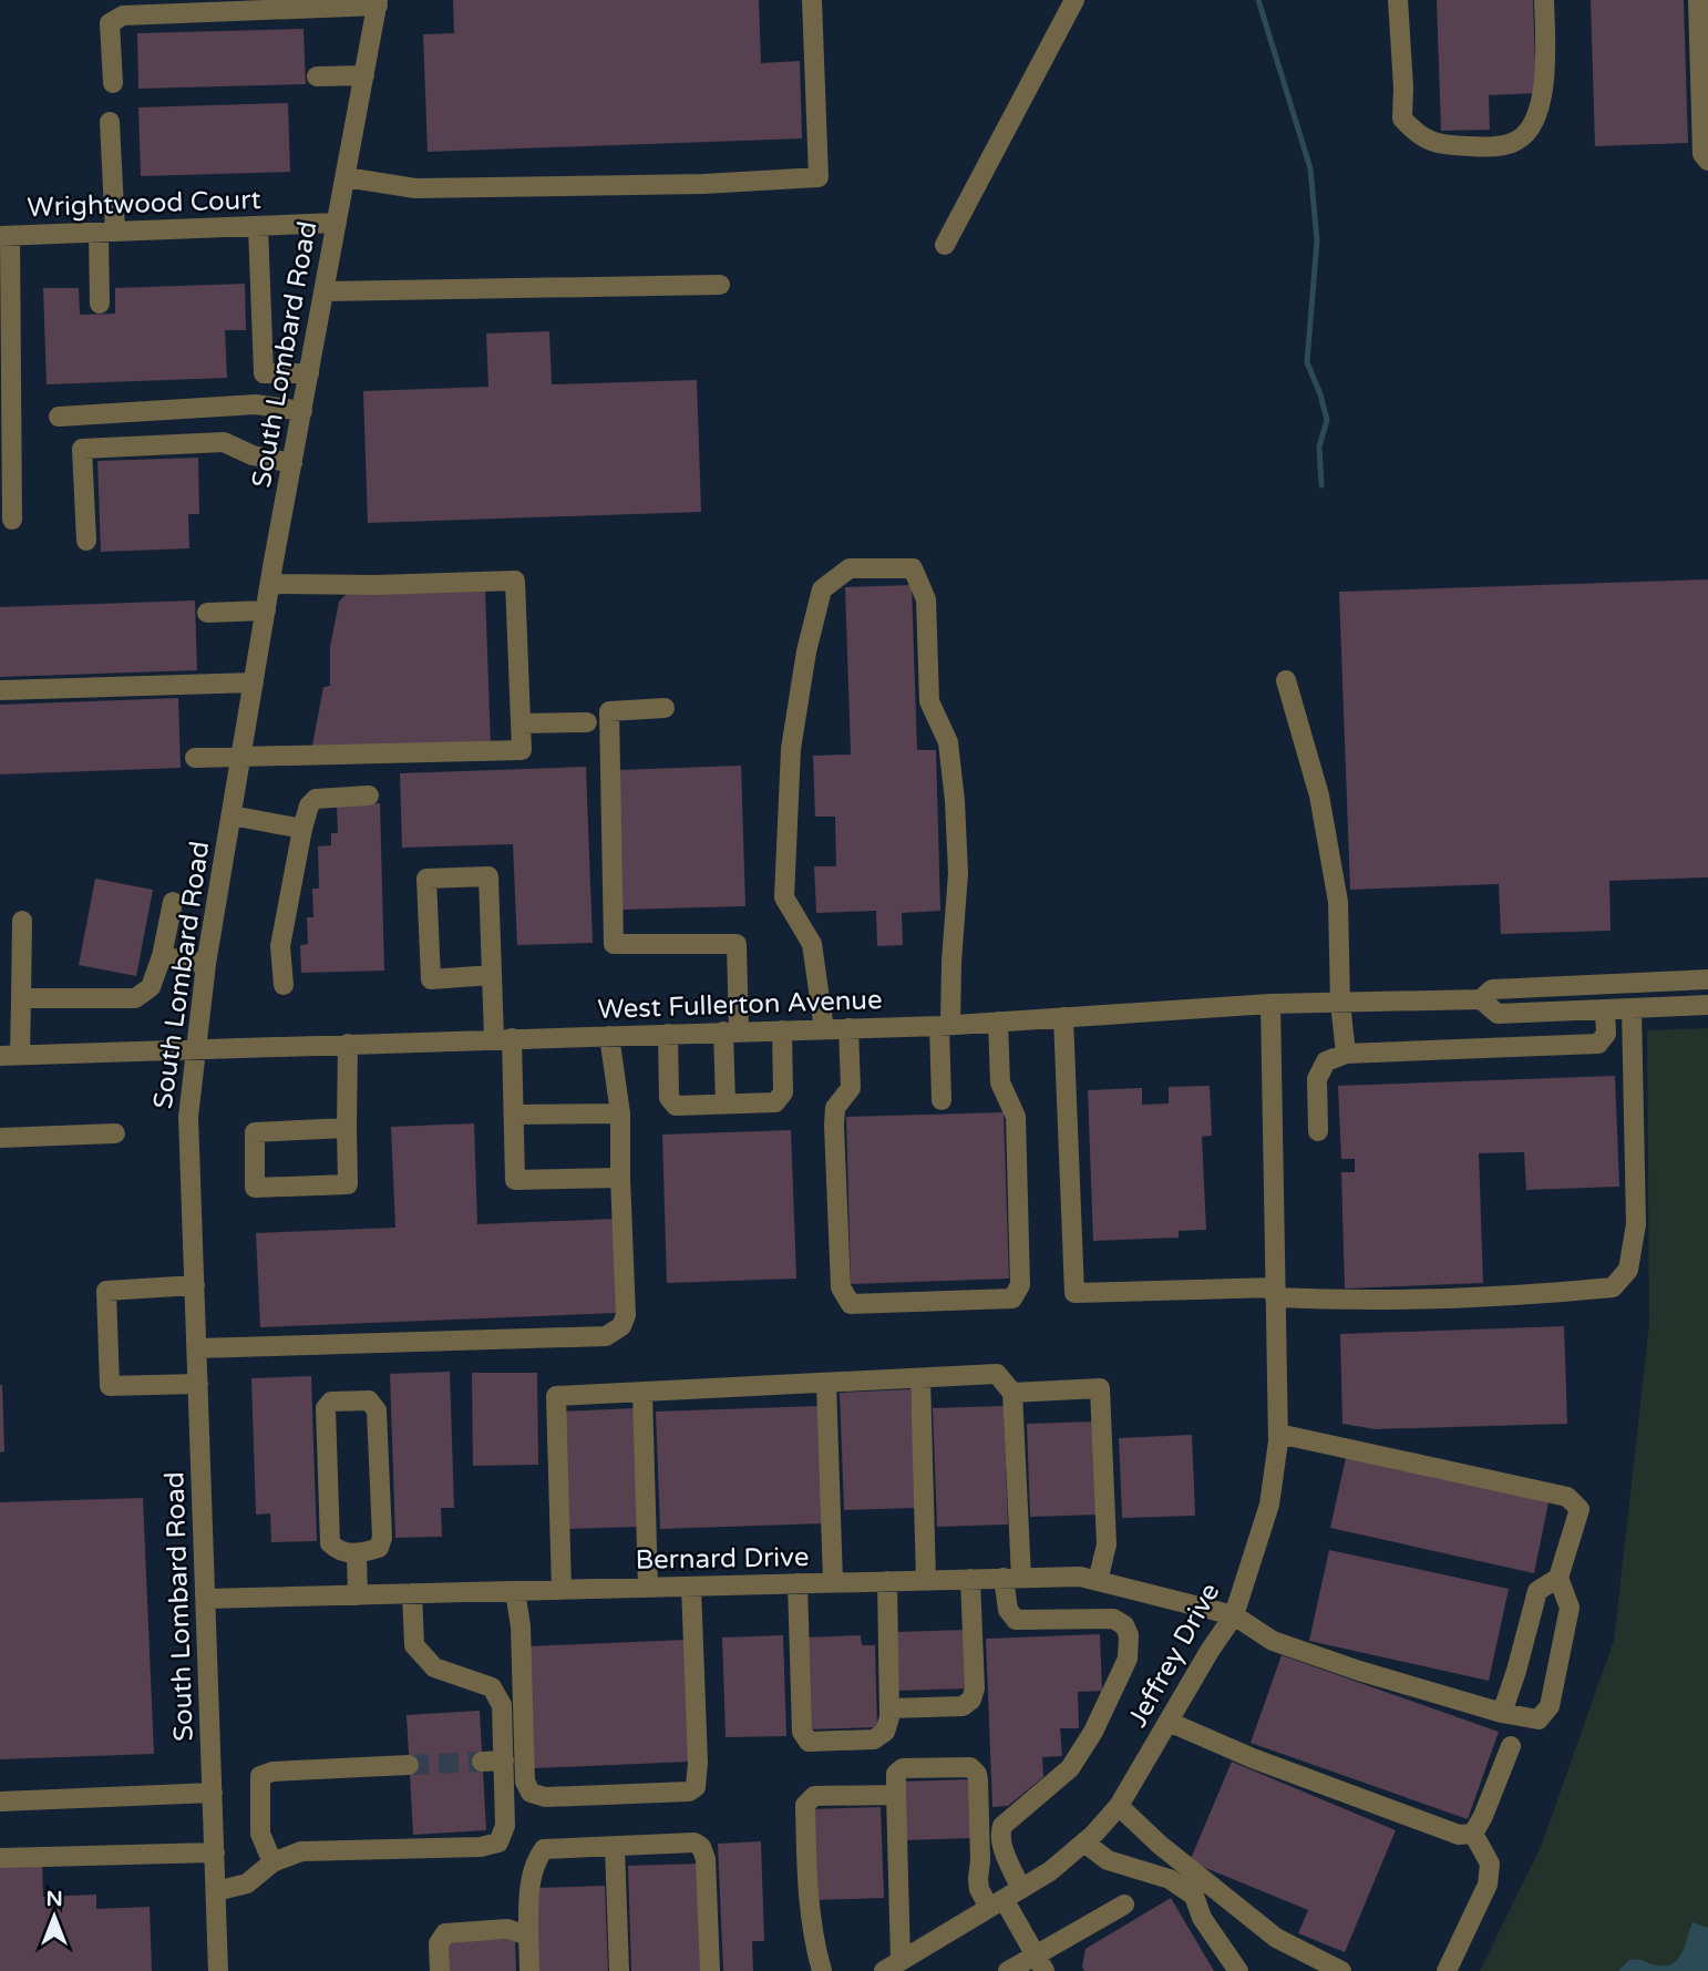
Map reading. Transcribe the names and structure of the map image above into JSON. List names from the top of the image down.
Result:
{
  "streets": {
    "street": [
      "Wrightwood Court",
      "South Lombard Road",
      "West Fullerton Avenue",
      "Bernard Drive",
      "Jeffrey Drive"
    ]
  },
  "crossings": [
    ["Wrightwood Court", "South Lombard Road"],
    ["South Lombard Road", "West Fullerton Avenue"],
    ["South Lombard Road", "Bernard Drive"],
    ["West Fullerton Avenue", "Jeffrey Drive"],
    ["Bernard Drive", "Jeffrey Drive"]
  ],
  "north": "top"
}
